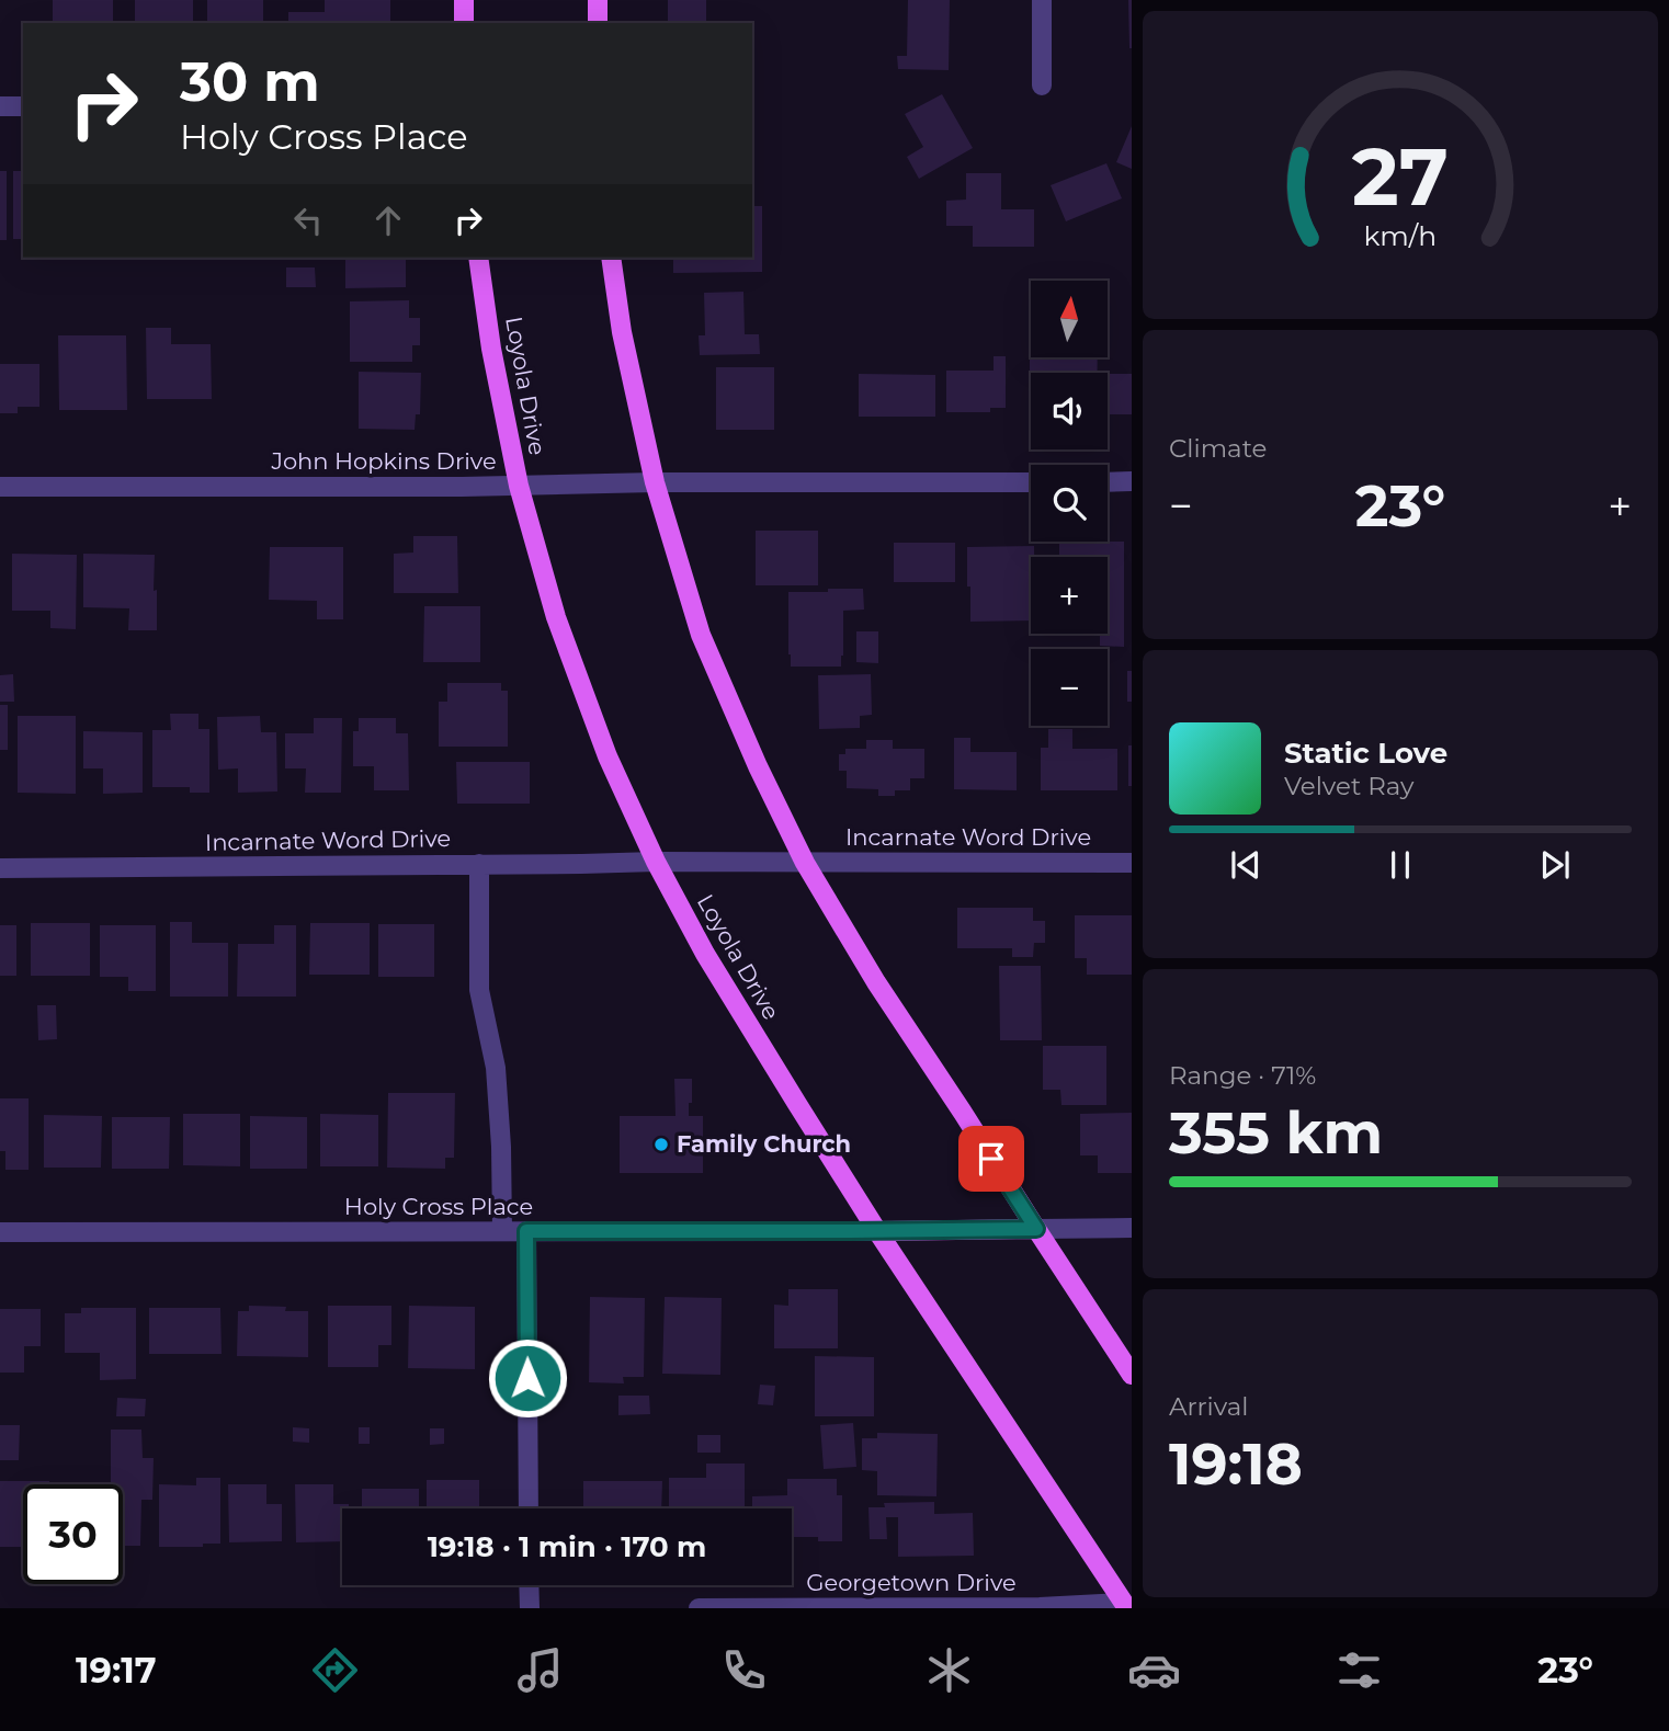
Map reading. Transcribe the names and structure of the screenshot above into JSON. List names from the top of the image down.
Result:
{
  "streets": {
    "main road": ["Loyola Drive"],
    "street": [
      "John Hopkins Drive",
      "Incarnate Word Drive",
      "Holy Cross Place",
      "Georgetown Drive"
    ]
  },
  "crossings": [
    ["Loyola Drive", "John Hopkins Drive"],
    ["Loyola Drive", "Incarnate Word Drive"],
    ["Loyola Drive", "Holy Cross Place"],
    ["Loyola Drive", "Georgetown Drive"]
  ],
  "places": ["Family Church"],
  "north": "top",
  "page": {
    "turn": ["30 m", "Holy Cross Place"],
    "map_buttons": ["+", "−"],
    "tile": [
      "Climate",
      ["Range · 71%", "355 km"],
      ["Arrival", "19:18"]
    ],
    "heat": ["−", "23°", "+"],
    "song": ["Static Love", "Velvet Ray"],
    "limit": "30",
    "trip": "19:18 · 1 min · 170 m",
    "tabs": ["19:17", "23°"],
    "gauge": ["27", "km/h"]
  }
}
